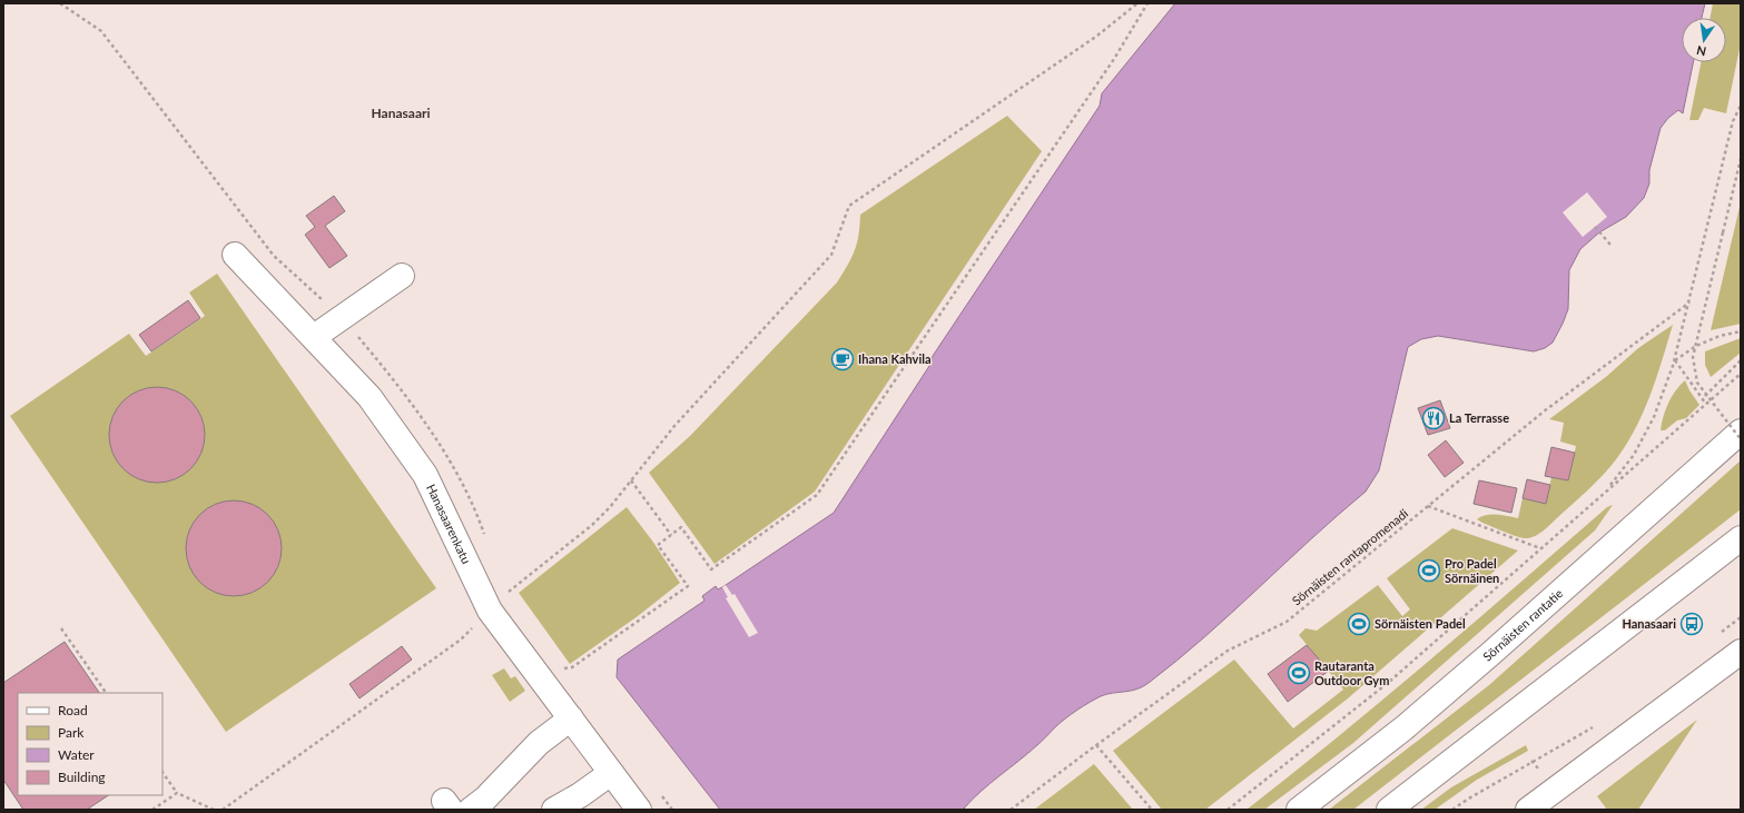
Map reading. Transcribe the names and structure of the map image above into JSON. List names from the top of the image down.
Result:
{
  "streets": {
    "main road": ["Hanasaarenkatu", "Sörnäisten rantatie"],
    "path": ["Sörnäisten rantapromenadi"]
  },
  "districts": ["Hanasaari"],
  "places": {
    "cafe": ["Ihana Kahvila"],
    "restaurant": ["La Terrasse"],
    "sports": ["Pro Padel Sörnäinen", "Sörnäisten Padel", "Rautaranta Outdoor Gym"],
    "bus stop": ["Hanasaari"]
  },
  "legend": [
    "Road",
    "Park",
    "Water",
    "Building"
  ],
  "north": "bottom"
}
